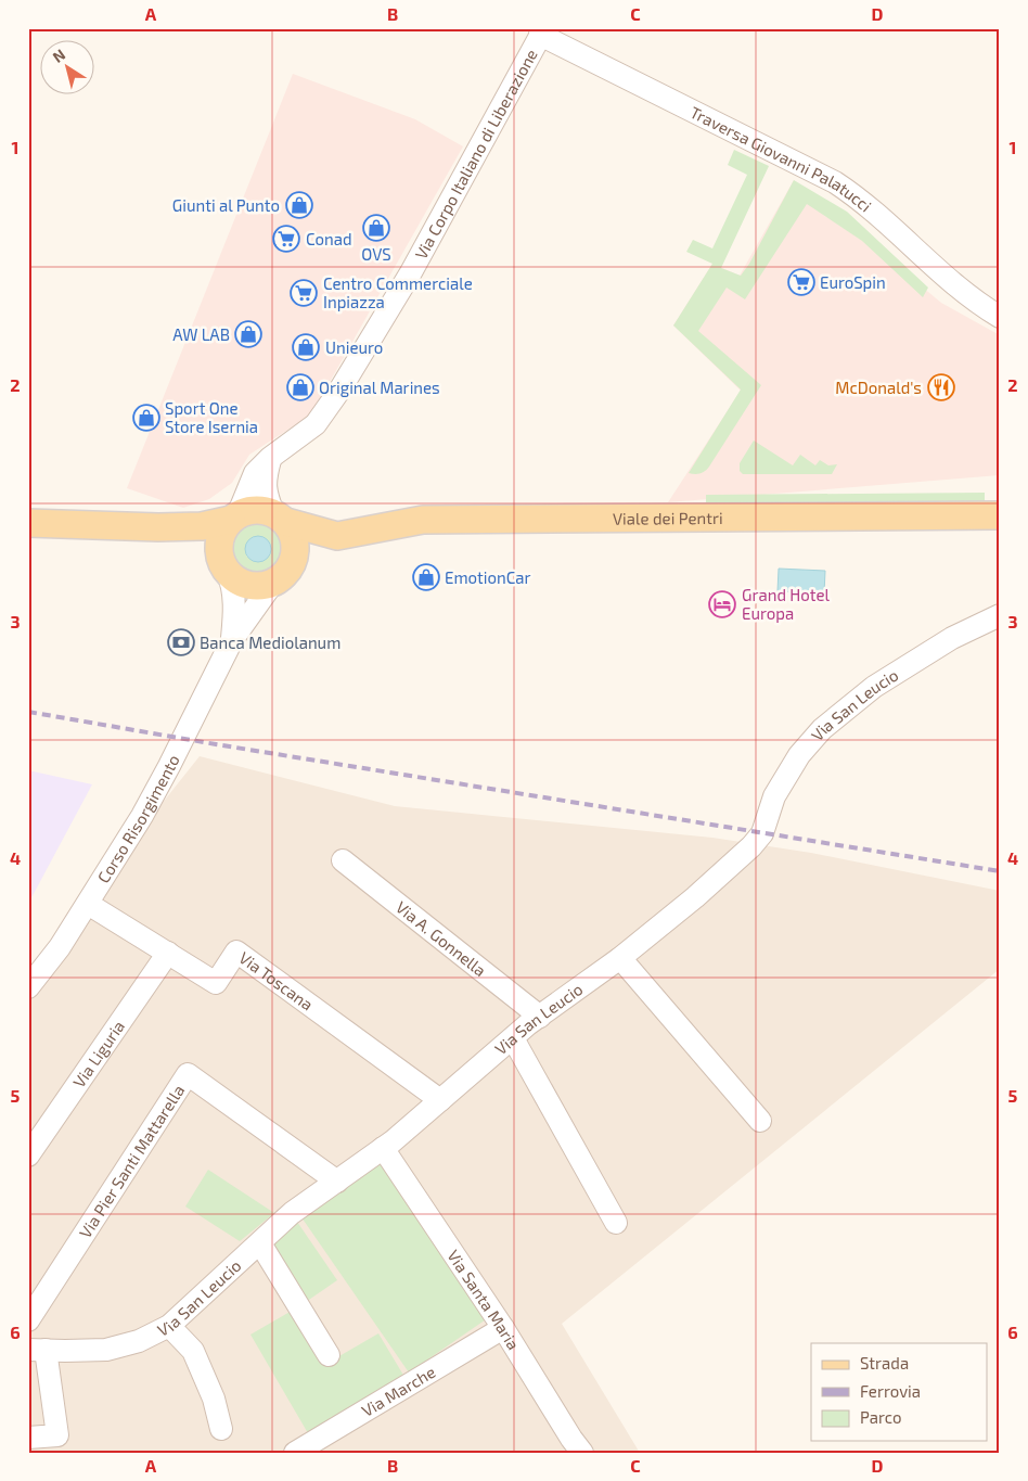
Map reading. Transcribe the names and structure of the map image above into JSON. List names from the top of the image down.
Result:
{
  "streets": {
    "main road": ["Viale dei Pentri"],
    "street": [
      "Via Corpo Italiano di Liberazione",
      "Traversa Giovanni Palatucci",
      "Via San Leucio",
      "Corso Risorgimento",
      "Via A. Gonnella",
      "Via Toscana",
      "Via Liguria",
      "Via Pier Santi Mattarella",
      "Via Santa Maria",
      "Via Marche"
    ]
  },
  "crossings": [
    ["Via Corpo Italiano di Liberazione", "Traversa Giovanni Palatucci"],
    ["Via Corpo Italiano di Liberazione", "Viale dei Pentri"],
    ["Via Corpo Italiano di Liberazione", "Corso Risorgimento"],
    ["Viale dei Pentri", "Corso Risorgimento"],
    ["Via San Leucio", "Via A. Gonnella"],
    ["Via San Leucio", "Via Toscana"],
    ["Via San Leucio", "Via Pier Santi Mattarella"],
    ["Via San Leucio", "Via Santa Maria"],
    ["Corso Risorgimento", "Via Toscana"],
    ["Via Toscana", "Via Liguria"],
    ["Via Santa Maria", "Via Marche"]
  ],
  "places": {
    "shop": [
      "Giunti al Punto",
      "OVS",
      "AW LAB",
      "Unieuro",
      "Original Marines",
      "Sport One Store Isernia",
      "EmotionCar"
    ],
    "supermarket": ["Conad", "EuroSpin", "Centro Commerciale Inpiazza"],
    "restaurant": ["McDonald's"],
    "hotel": ["Grand Hotel Europa"],
    "bank": ["Banca Mediolanum"]
  },
  "legend": ["Strada", "Ferrovia", "Parco"],
  "north": "top left",
  "grid": {
    "columns": [
      "A",
      "B",
      "C",
      "D"
    ],
    "rows": [
      "1",
      "2",
      "3",
      "4",
      "5",
      "6"
    ]
  }
}
